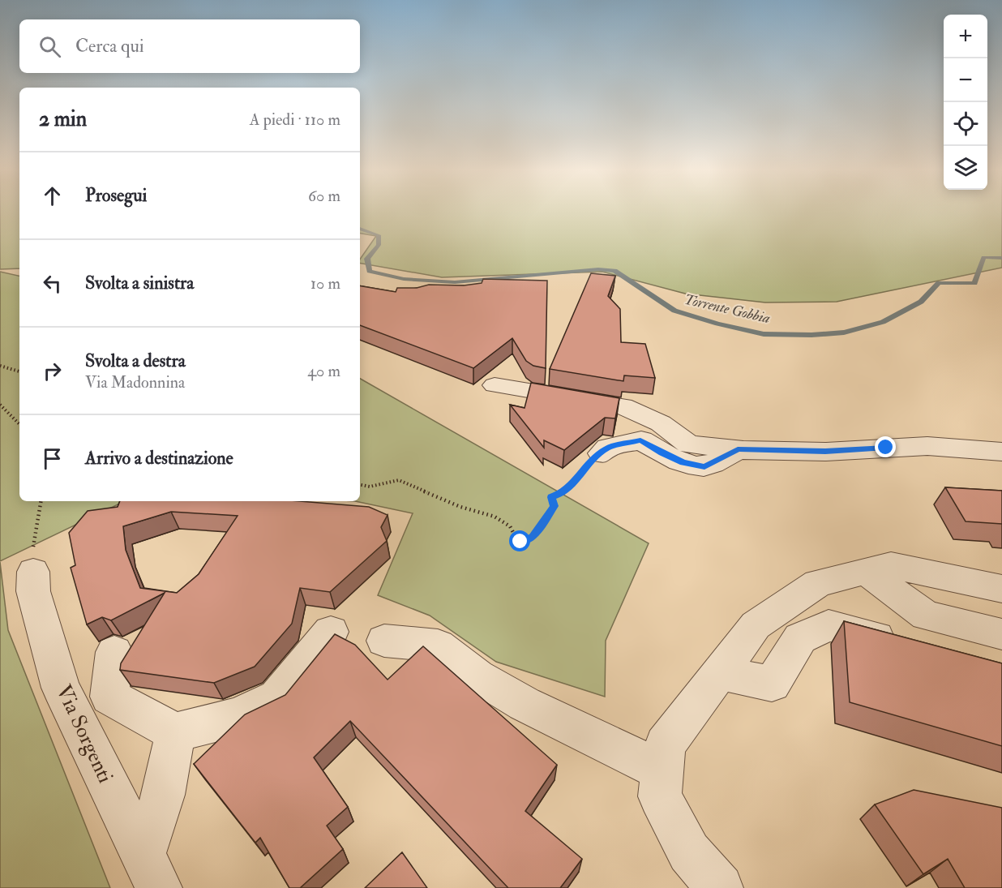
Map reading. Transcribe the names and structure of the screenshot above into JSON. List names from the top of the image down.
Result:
{
  "streets": {
    "street": ["Via Sorgenti"]
  },
  "water": ["Torrente Gobbia"],
  "page": {
    "map_buttons": ["+", "−"],
    "search": "Cerca qui",
    "heading": ["2 min", "A piedi · 110 m"],
    "list": [
      ["Prosegui", "60 m"],
      ["Svolta a sinistra", "10 m"],
      ["Svolta a destra", "Via Madonnina", "40 m"],
      "Arrivo a destinazione"
    ]
  }
}
